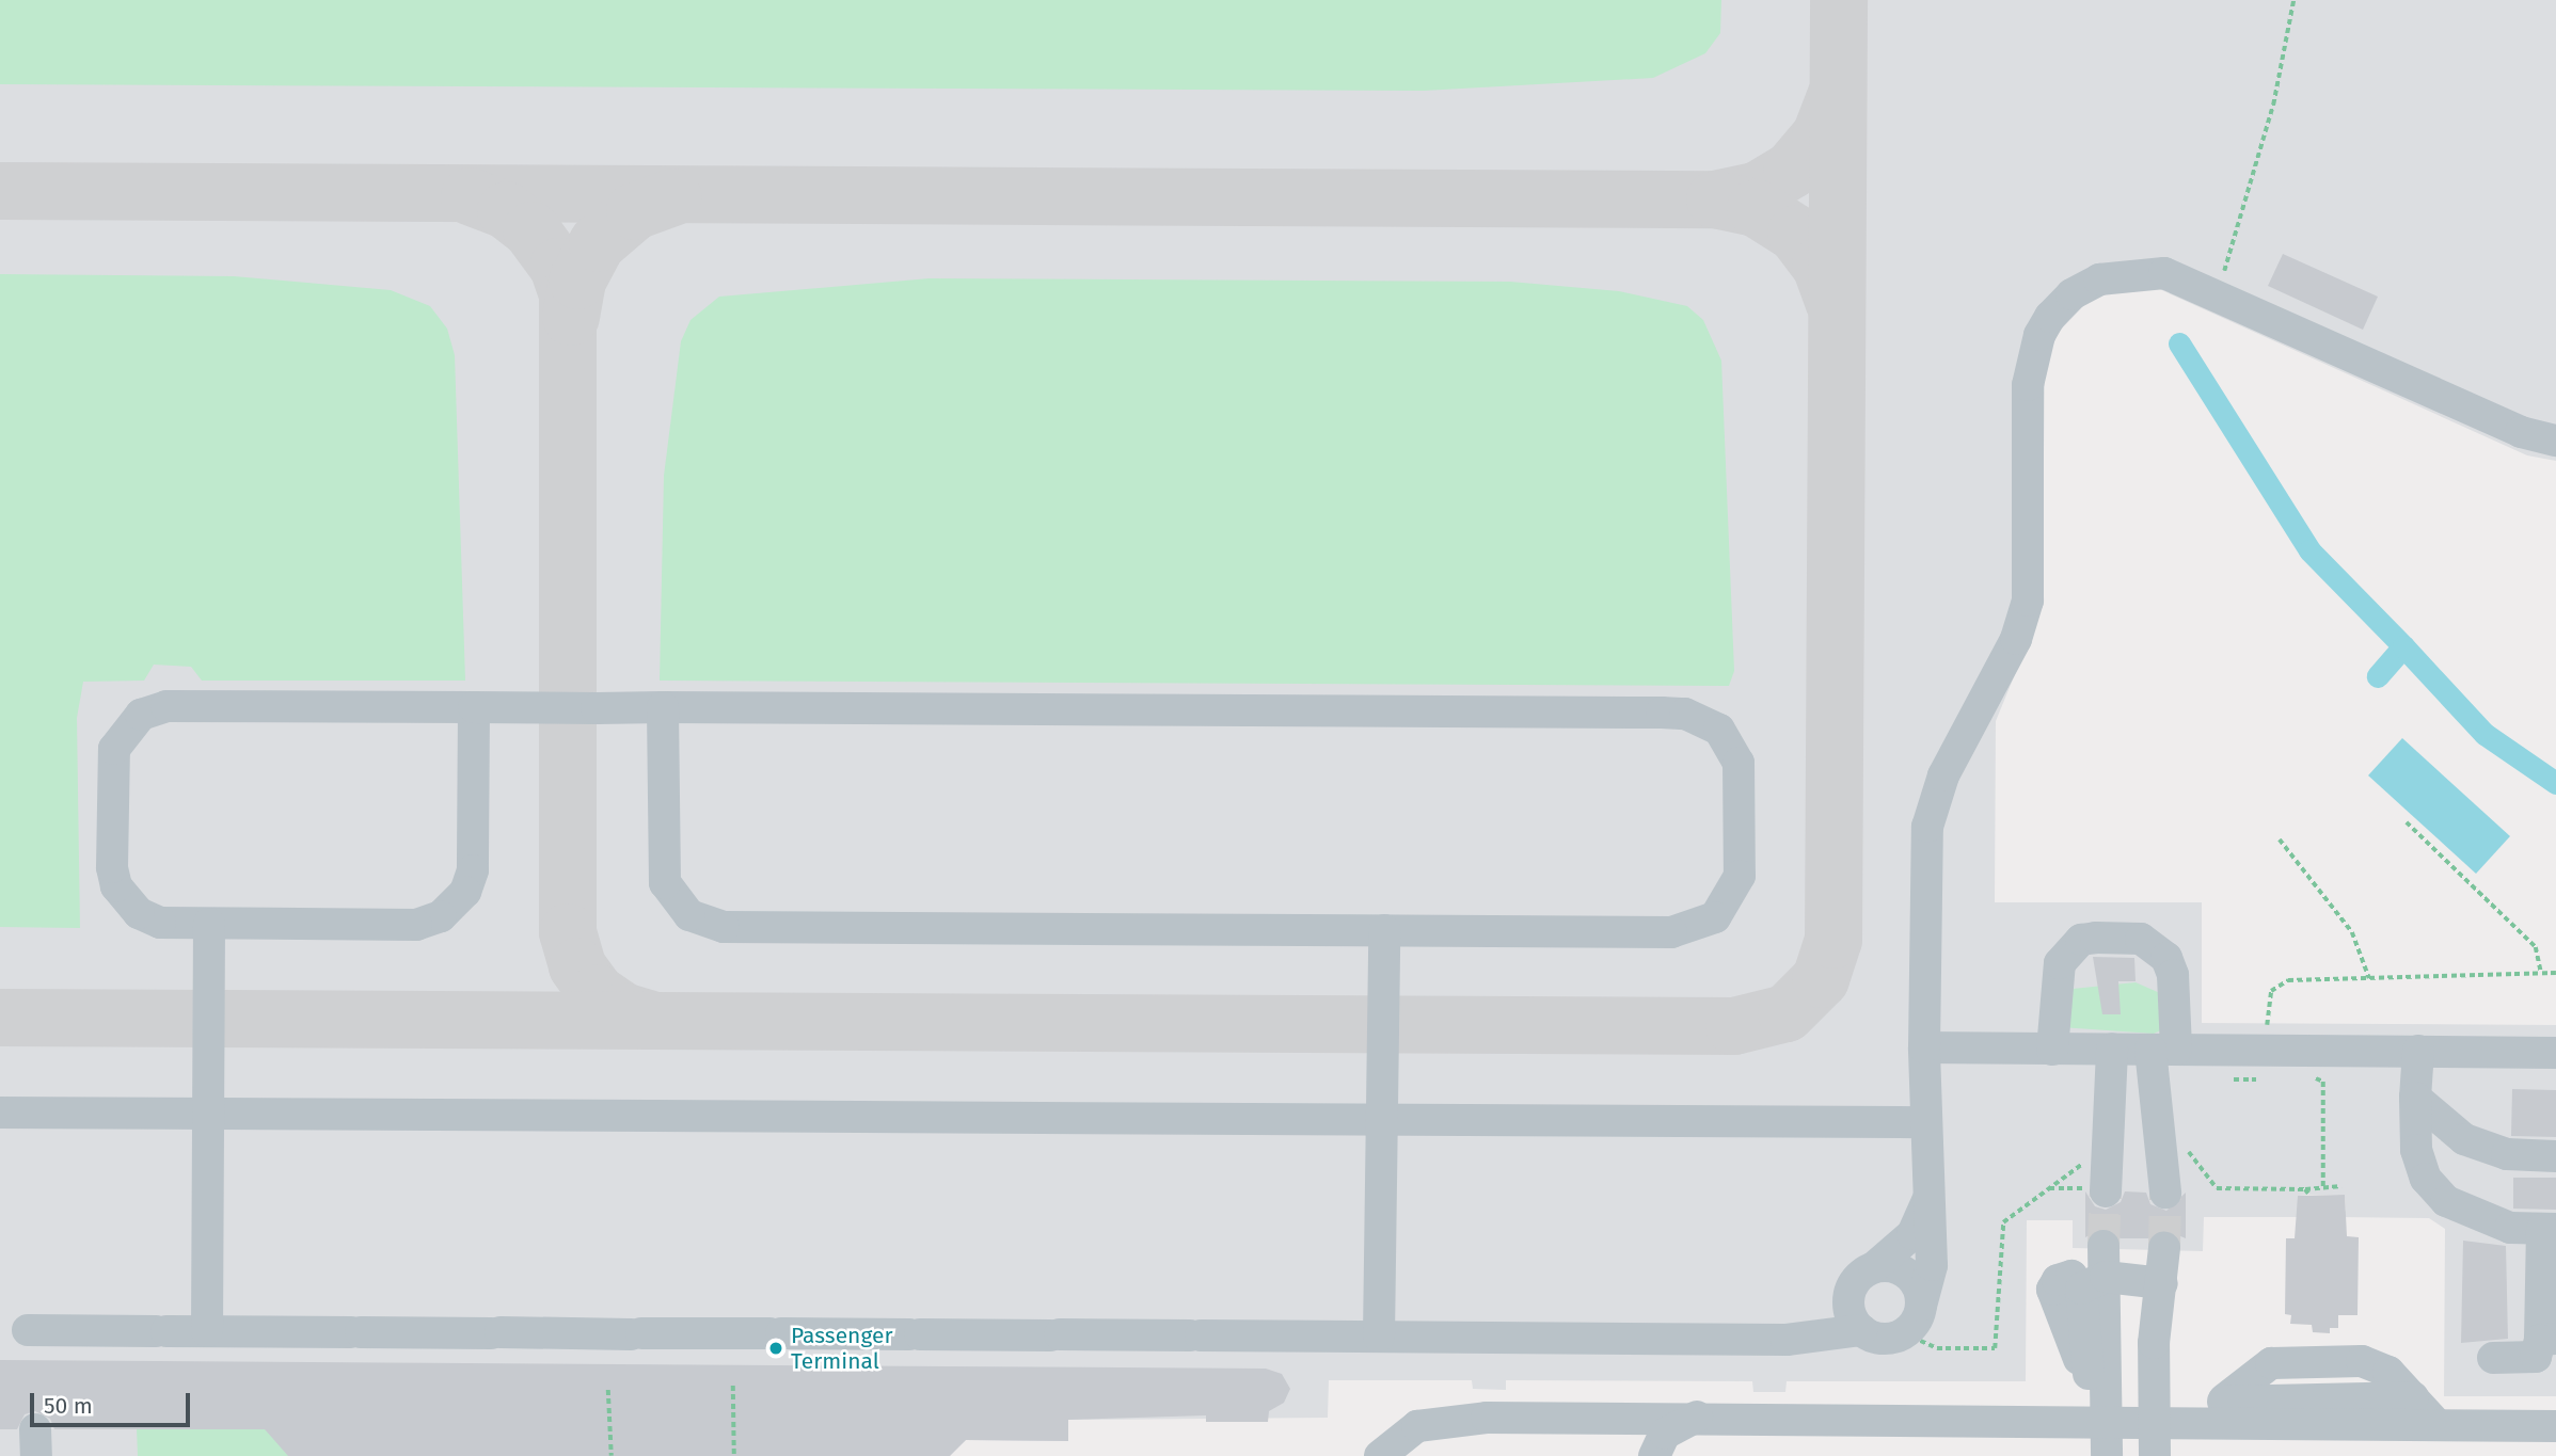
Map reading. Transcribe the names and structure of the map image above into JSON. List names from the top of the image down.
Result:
{
  "places": ["Passenger Terminal"],
  "scale_bar": "50 m"
}
